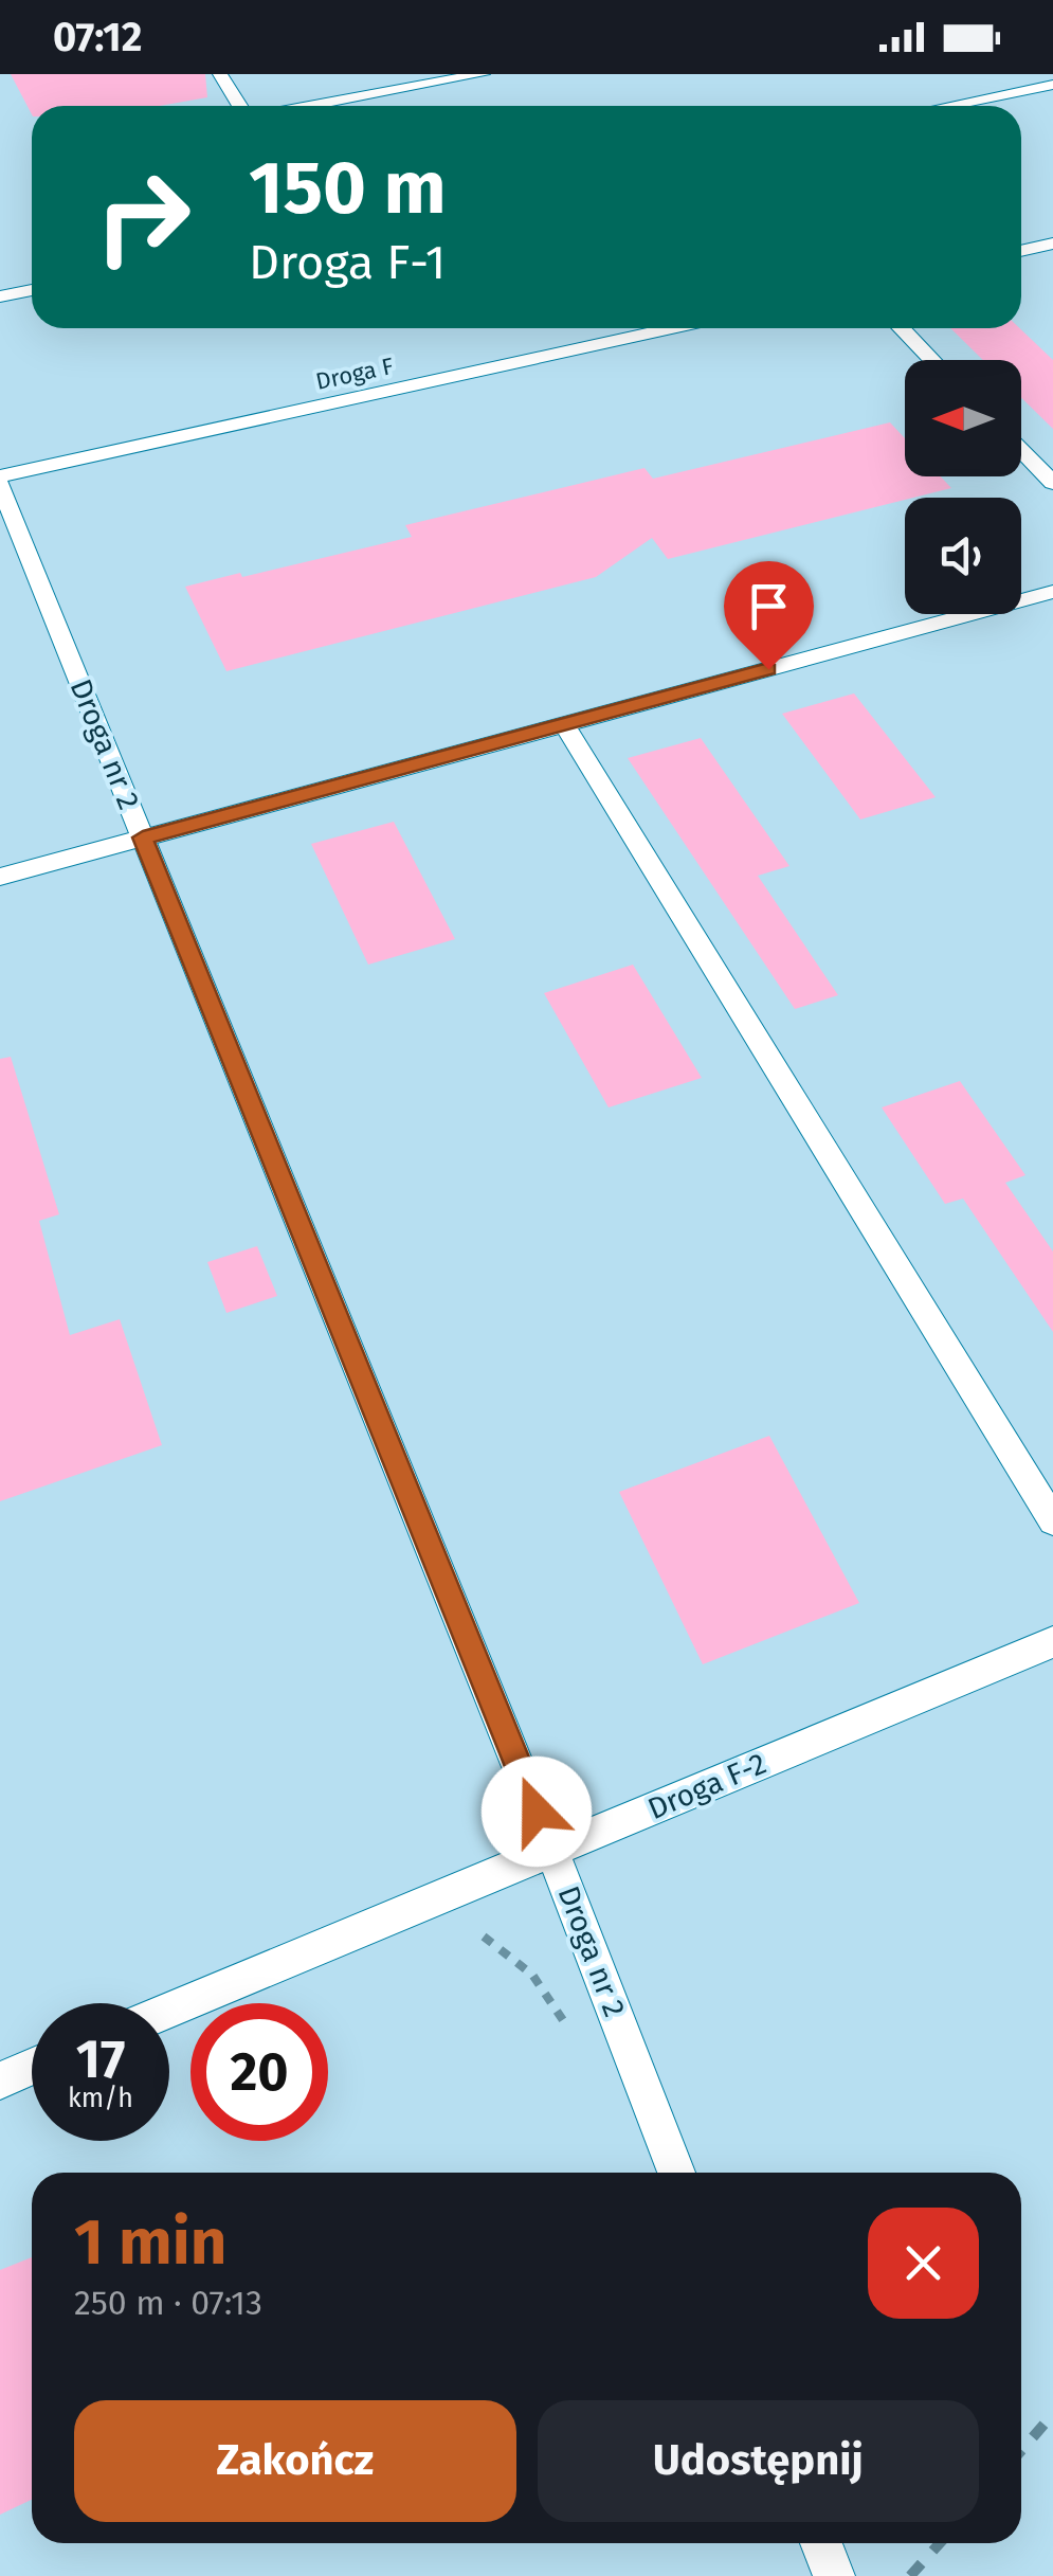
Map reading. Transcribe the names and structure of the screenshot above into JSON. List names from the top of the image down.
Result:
{
  "streets": {
    "lane": ["Droga F", "Droga nr 2", "Droga F-2"]
  },
  "crossings": [
    ["Droga F", "Droga nr 2"],
    ["Droga nr 2", "Droga F-2"]
  ],
  "north": "left",
  "page": {
    "status": "07:12",
    "turn": ["150 m", "Droga F-1"],
    "speed": "17 km/h",
    "limit": "20",
    "heading": ["1 min", "250 m · 07:13"],
    "buttons": ["Zakończ", "Udostępnij"]
  }
}
